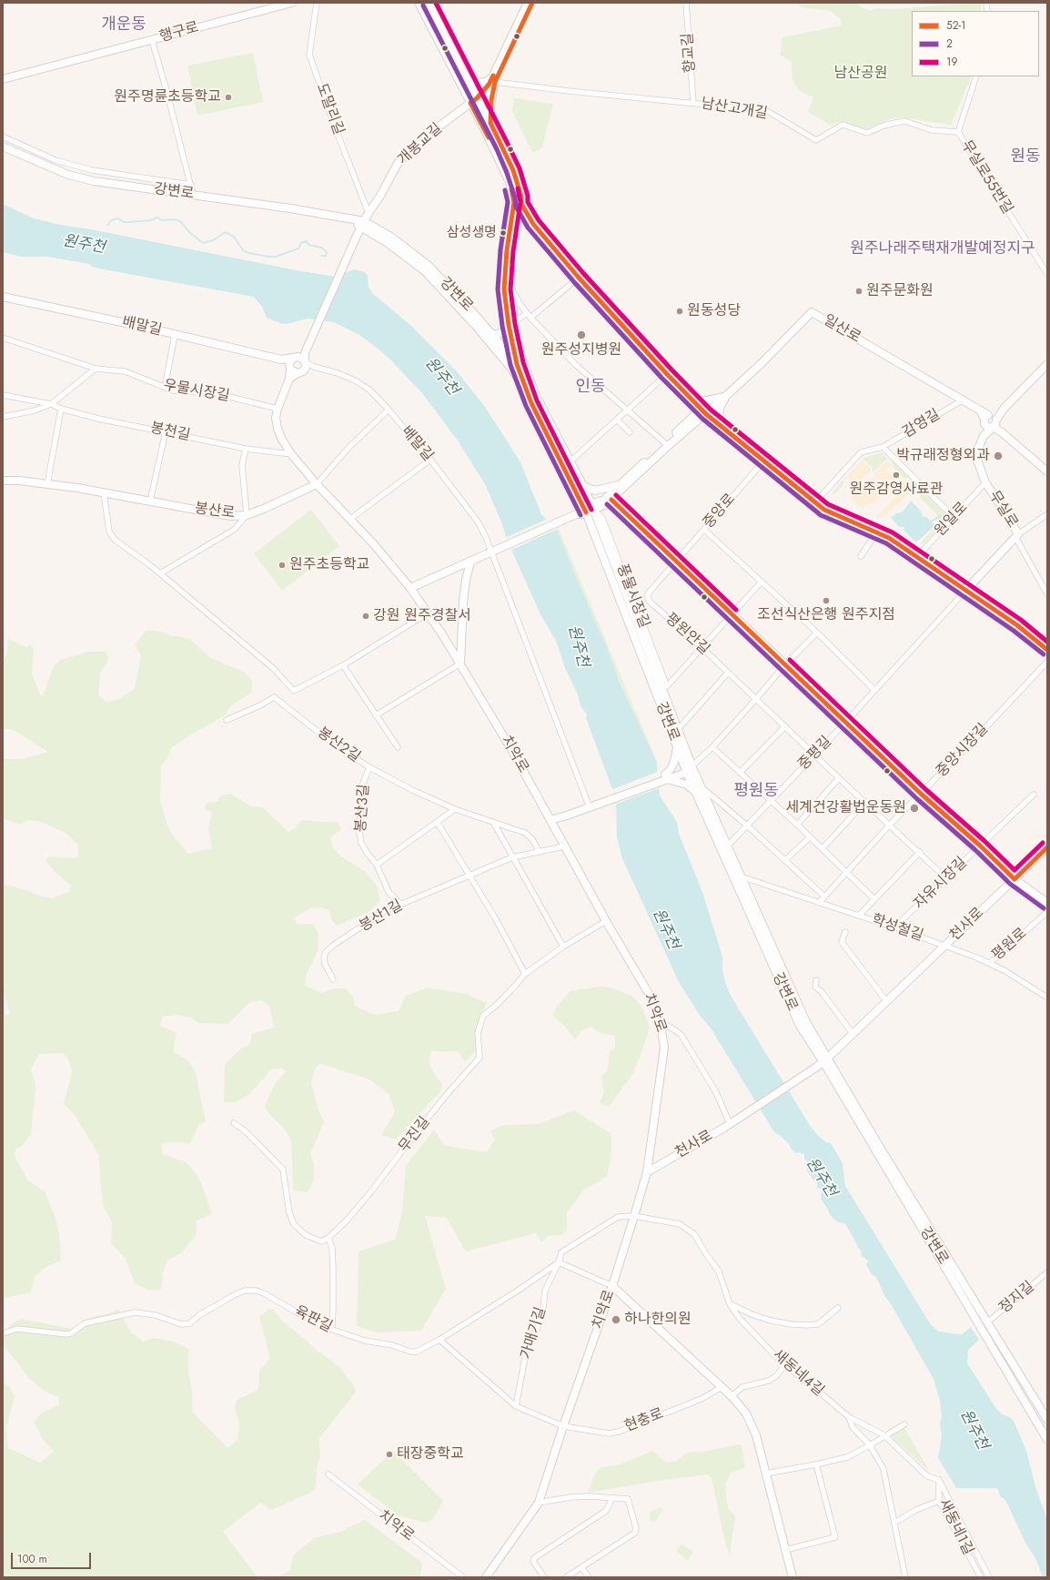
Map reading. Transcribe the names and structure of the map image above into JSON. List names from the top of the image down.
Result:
{
  "streets": {
    "street": [
      "행구로",
      "향교길",
      "도말리길",
      "남산고개길",
      "개봉교길",
      "무실로55번길",
      "강변로",
      "배말길",
      "일산로",
      "우물시장길",
      "감영길",
      "봉천길",
      "무실로",
      "봉산로",
      "중앙로",
      "원일로",
      "풍물시장길",
      "평원안길",
      "봉산2길",
      "중앙시장길",
      "중평길",
      "치악로",
      "봉산3길",
      "자유시장길",
      "봉산1길",
      "천사로",
      "학성철길",
      "평원로",
      "무진길",
      "정지길",
      "육판길",
      "가매기길",
      "새동네4길",
      "현충로",
      "새동네1길"
    ]
  },
  "crossings": [
    ["향교길", "남산고개길"],
    ["도말리길", "개봉교길"],
    ["남산고개길", "개봉교길"],
    ["남산고개길", "무실로55번길"],
    ["개봉교길", "강변로"],
    ["개봉교길", "배말길"],
    ["강변로", "풍물시장길"],
    ["강변로", "중평길"],
    ["강변로", "천사로"],
    ["강변로", "학성철길"],
    ["강변로", "정지길"],
    ["배말길", "봉산로"],
    ["일산로", "감영길"],
    ["무실로", "원일로"],
    ["무실로", "중평길"],
    ["중앙로", "평원안길"],
    ["풍물시장길", "평원안길"],
    ["평원안길", "중앙시장길"],
    ["평원안길", "중평길"],
    ["평원안길", "자유시장길"],
    ["봉산2길", "봉산3길"],
    ["봉산2길", "봉산1길"],
    ["중앙시장길", "학성철길"],
    ["치악로", "봉산1길"],
    ["치악로", "천사로"],
    ["치악로", "무진길"],
    ["치악로", "새동네4길"],
    ["치악로", "현충로"],
    ["봉산3길", "봉산1길"],
    ["자유시장길", "학성철길"],
    ["천사로", "학성철길"],
    ["학성철길", "평원로"],
    ["육판길", "가매기길"],
    ["육판길", "새동네4길"],
    ["가매기길", "새동네4길"],
    ["새동네4길", "새동네1길"]
  ],
  "districts": [
    "개운동",
    "원동",
    "원주나래주택재개발예정지구",
    "인동",
    "평원동"
  ],
  "water": ["원주천"],
  "parks": ["남산공원"],
  "places": [
    "원주명륜초등학교",
    "삼성생명",
    "원주문화원",
    "원동성당",
    "원주성지병원",
    "박규래정형외과",
    "원주감영사료관",
    "원주초등학교",
    "조선식산은행 원주지점",
    "강원 원주경찰서",
    "세계건강활법운동원",
    "하나한의원",
    "태장중학교"
  ],
  "lines": ["transit line 52-1", "transit line 19", "transit line 2"],
  "legend": ["52-1", "2", "19"],
  "scale_bar": "100 m"
}
